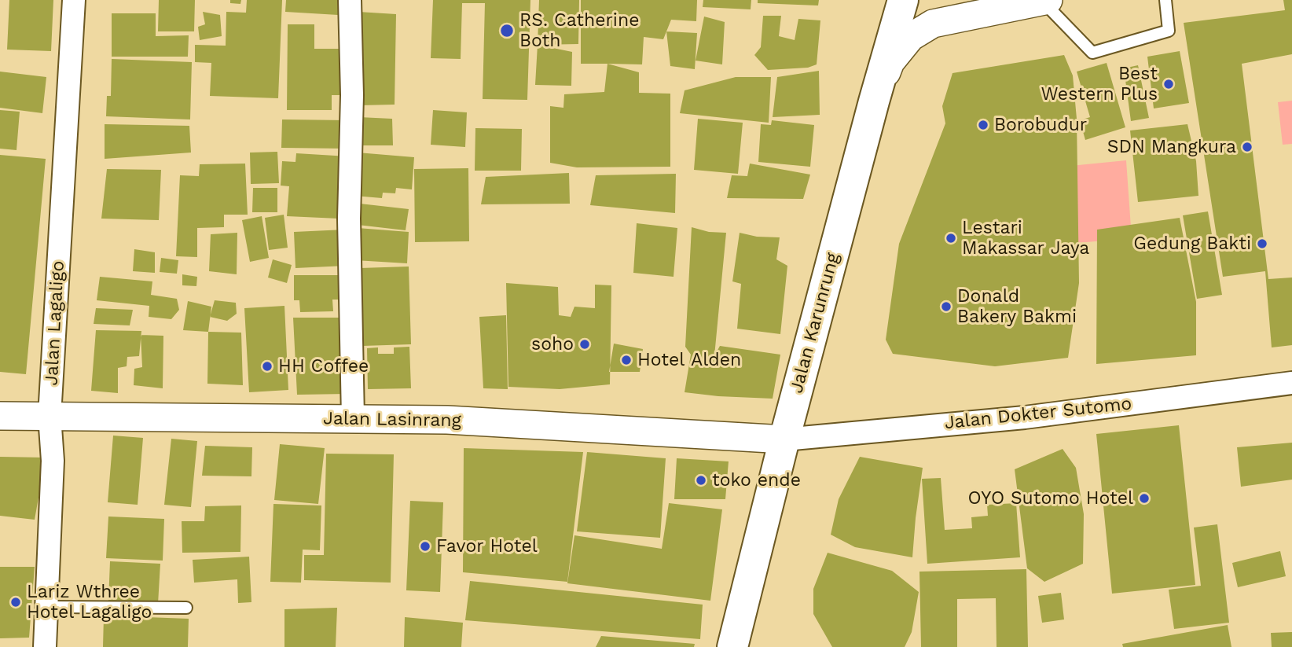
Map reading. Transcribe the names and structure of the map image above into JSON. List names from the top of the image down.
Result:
{
  "streets": {
    "main road": ["Jalan Karunrung"],
    "street": ["Jalan Lagaligo", "Jalan Dokter Sutomo", "Jalan Lasinrang"]
  },
  "crossings": [
    ["Jalan Lagaligo", "Jalan Lasinrang"],
    ["Jalan Karunrung", "Jalan Dokter Sutomo"],
    ["Jalan Karunrung", "Jalan Lasinrang"],
    ["Jalan Dokter Sutomo", "Jalan Lasinrang"]
  ],
  "places": [
    "RS. Catherine Both",
    "Best Western Plus",
    "Borobudur",
    "SDN Mangkura",
    "Lestari Makassar Jaya",
    "Gedung Bakti",
    "Donald Bakery Bakmi",
    "soho",
    "Hotel Alden",
    "HH Coffee",
    "toko ende",
    "OYO Sutomo Hotel",
    "Favor Hotel",
    "Lariz Wthree Hotel Lagaligo"
  ]
}
